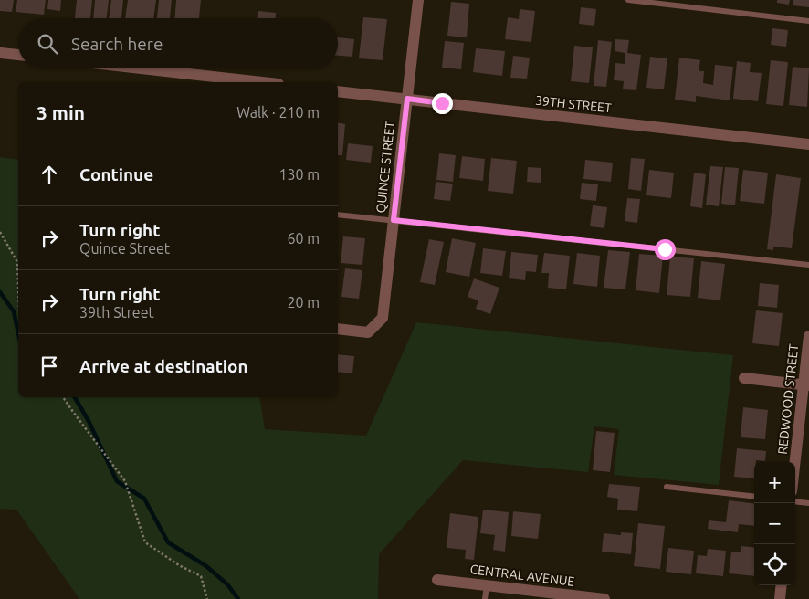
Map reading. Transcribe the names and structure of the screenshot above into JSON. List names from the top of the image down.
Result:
{
  "streets": {
    "street": [
      "39TH STREET",
      "QUINCE STREET",
      "REDWOOD STREET",
      "CENTRAL AVENUE"
    ]
  },
  "crossings": [
    ["39TH STREET", "QUINCE STREET"]
  ],
  "page": {
    "search": "Search here",
    "heading": ["3 min", "Walk · 210 m"],
    "list": [
      ["Continue", "130 m"],
      ["Turn right", "Quince Street", "60 m"],
      ["Turn right", "39th Street", "20 m"],
      "Arrive at destination"
    ],
    "map_buttons": ["+", "−"]
  }
}
